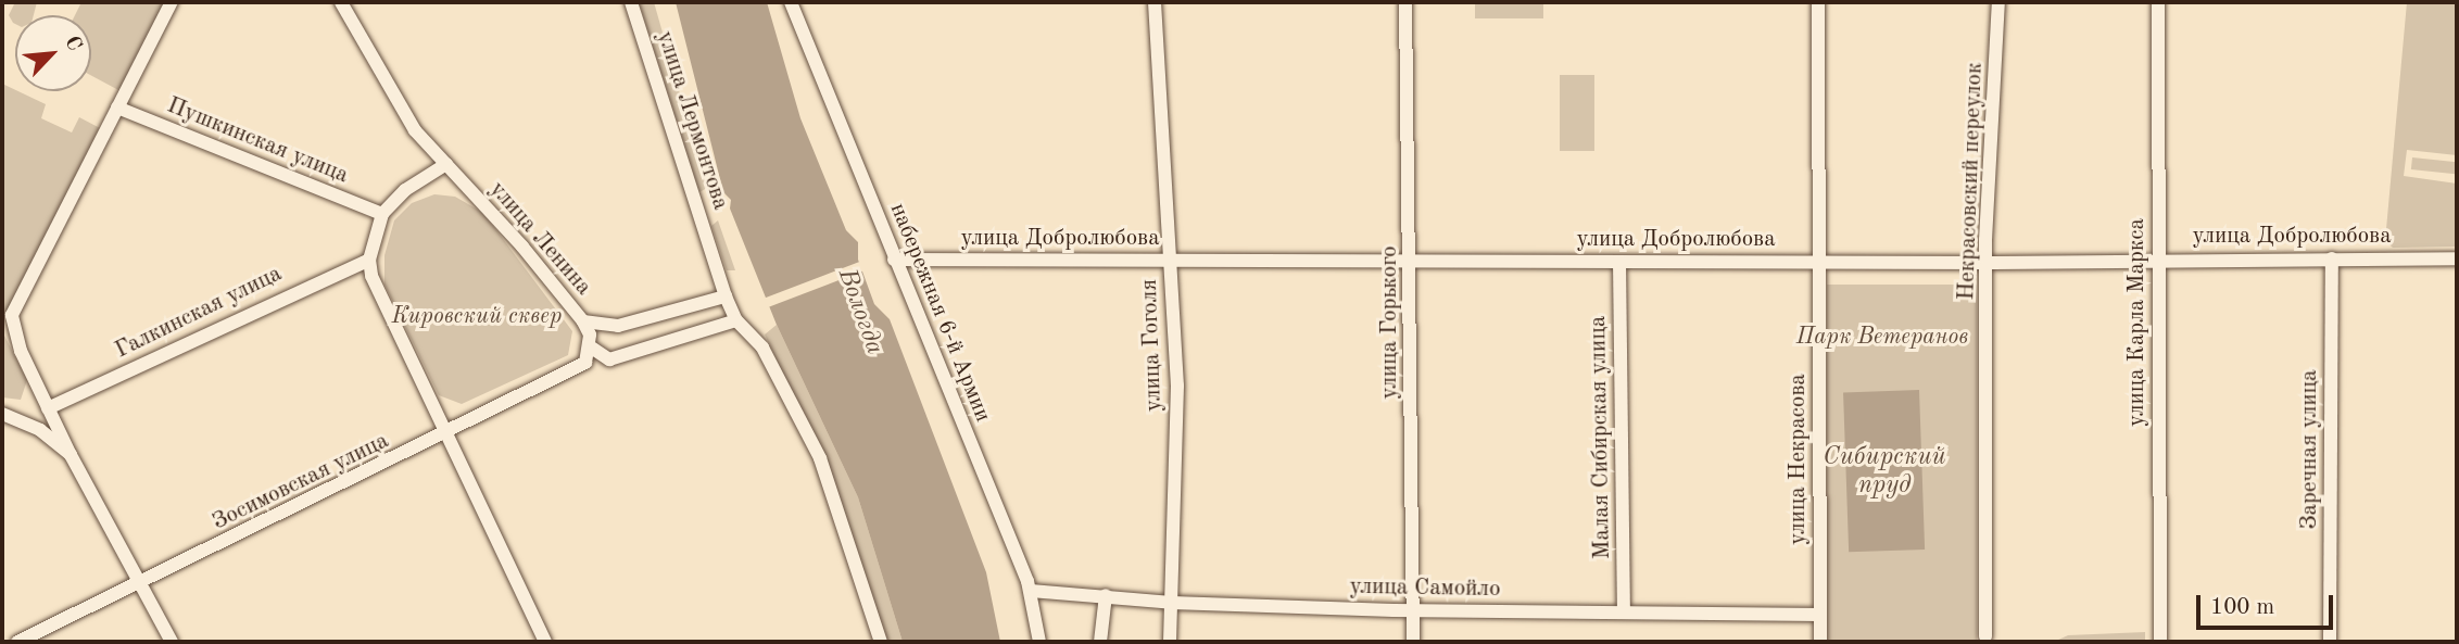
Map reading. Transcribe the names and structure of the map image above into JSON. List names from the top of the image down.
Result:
{
  "streets": {
    "street": [
      "улица Лермонтова",
      "Пушкинская улица",
      "Некрасовский переулок",
      "улица Добролюбова",
      "улица Ленина",
      "Галкинская улица",
      "набережная 6-й Армии",
      "улица Горького",
      "улица Карла Маркса",
      "улица Гоголя",
      "Малая Сибирская улица",
      "Заречная улица",
      "улица Некрасова",
      "Зосимовская улица",
      "улица Самойло"
    ]
  },
  "crossings": [
    ["Некрасовский переулок", "улица Добролюбова"],
    ["улица Добролюбова", "набережная 6-й Армии"],
    ["улица Добролюбова", "улица Горького"],
    ["улица Добролюбова", "улица Карла Маркса"],
    ["улица Добролюбова", "улица Гоголя"],
    ["улица Добролюбова", "Малая Сибирская улица"],
    ["улица Добролюбова", "Заречная улица"],
    ["улица Добролюбова", "улица Некрасова"],
    ["улица Ленина", "Зосимовская улица"],
    ["набережная 6-й Армии", "улица Самойло"],
    ["улица Горького", "улица Самойло"],
    ["улица Гоголя", "улица Самойло"],
    ["Малая Сибирская улица", "улица Самойло"],
    ["улица Некрасова", "улица Самойло"]
  ],
  "water": ["Вологда", "Сибирский пруд"],
  "parks": ["Кировский сквер", "Парк Ветеранов"],
  "scale_bar": "100 m",
  "north": "top right"
}
